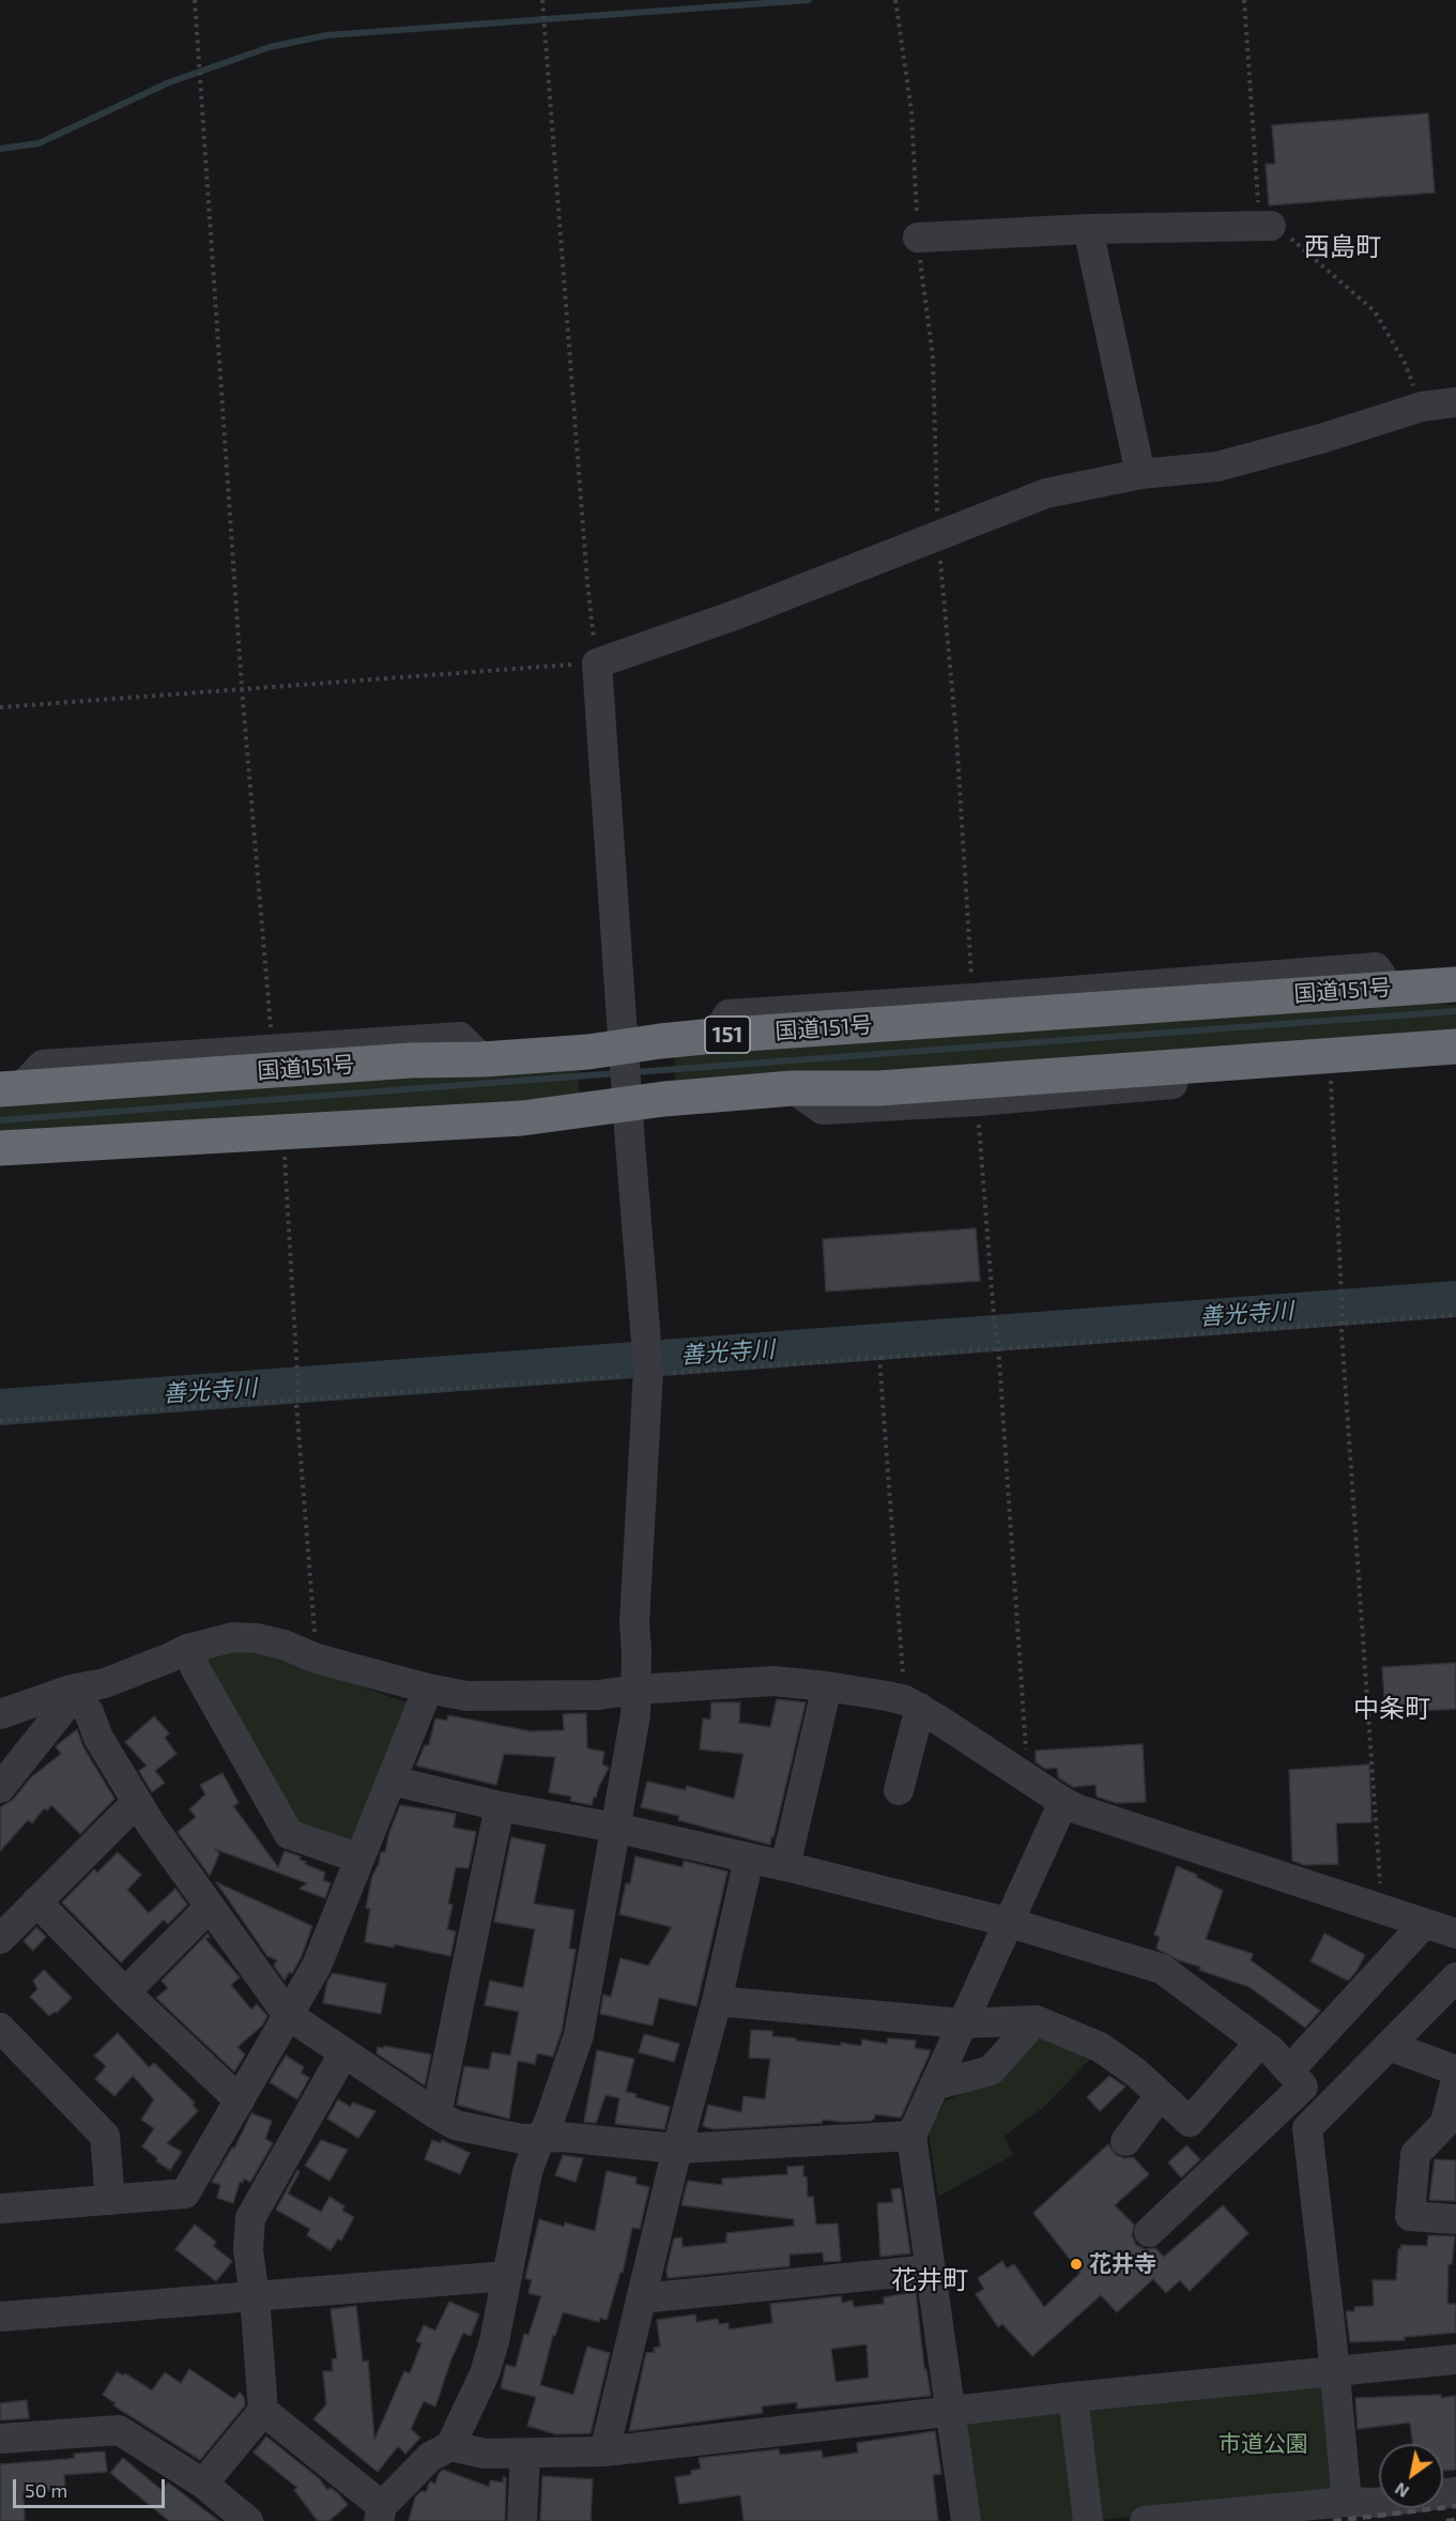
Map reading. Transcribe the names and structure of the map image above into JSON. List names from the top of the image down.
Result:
{
  "streets": {
    "highway": ["国道151号", "151"]
  },
  "districts": ["西島町", "中条町", "花井町"],
  "water": ["善光寺川"],
  "parks": ["市道公園"],
  "places": ["花井寺"],
  "scale_bar": "50 m",
  "north": "bottom left"
}
